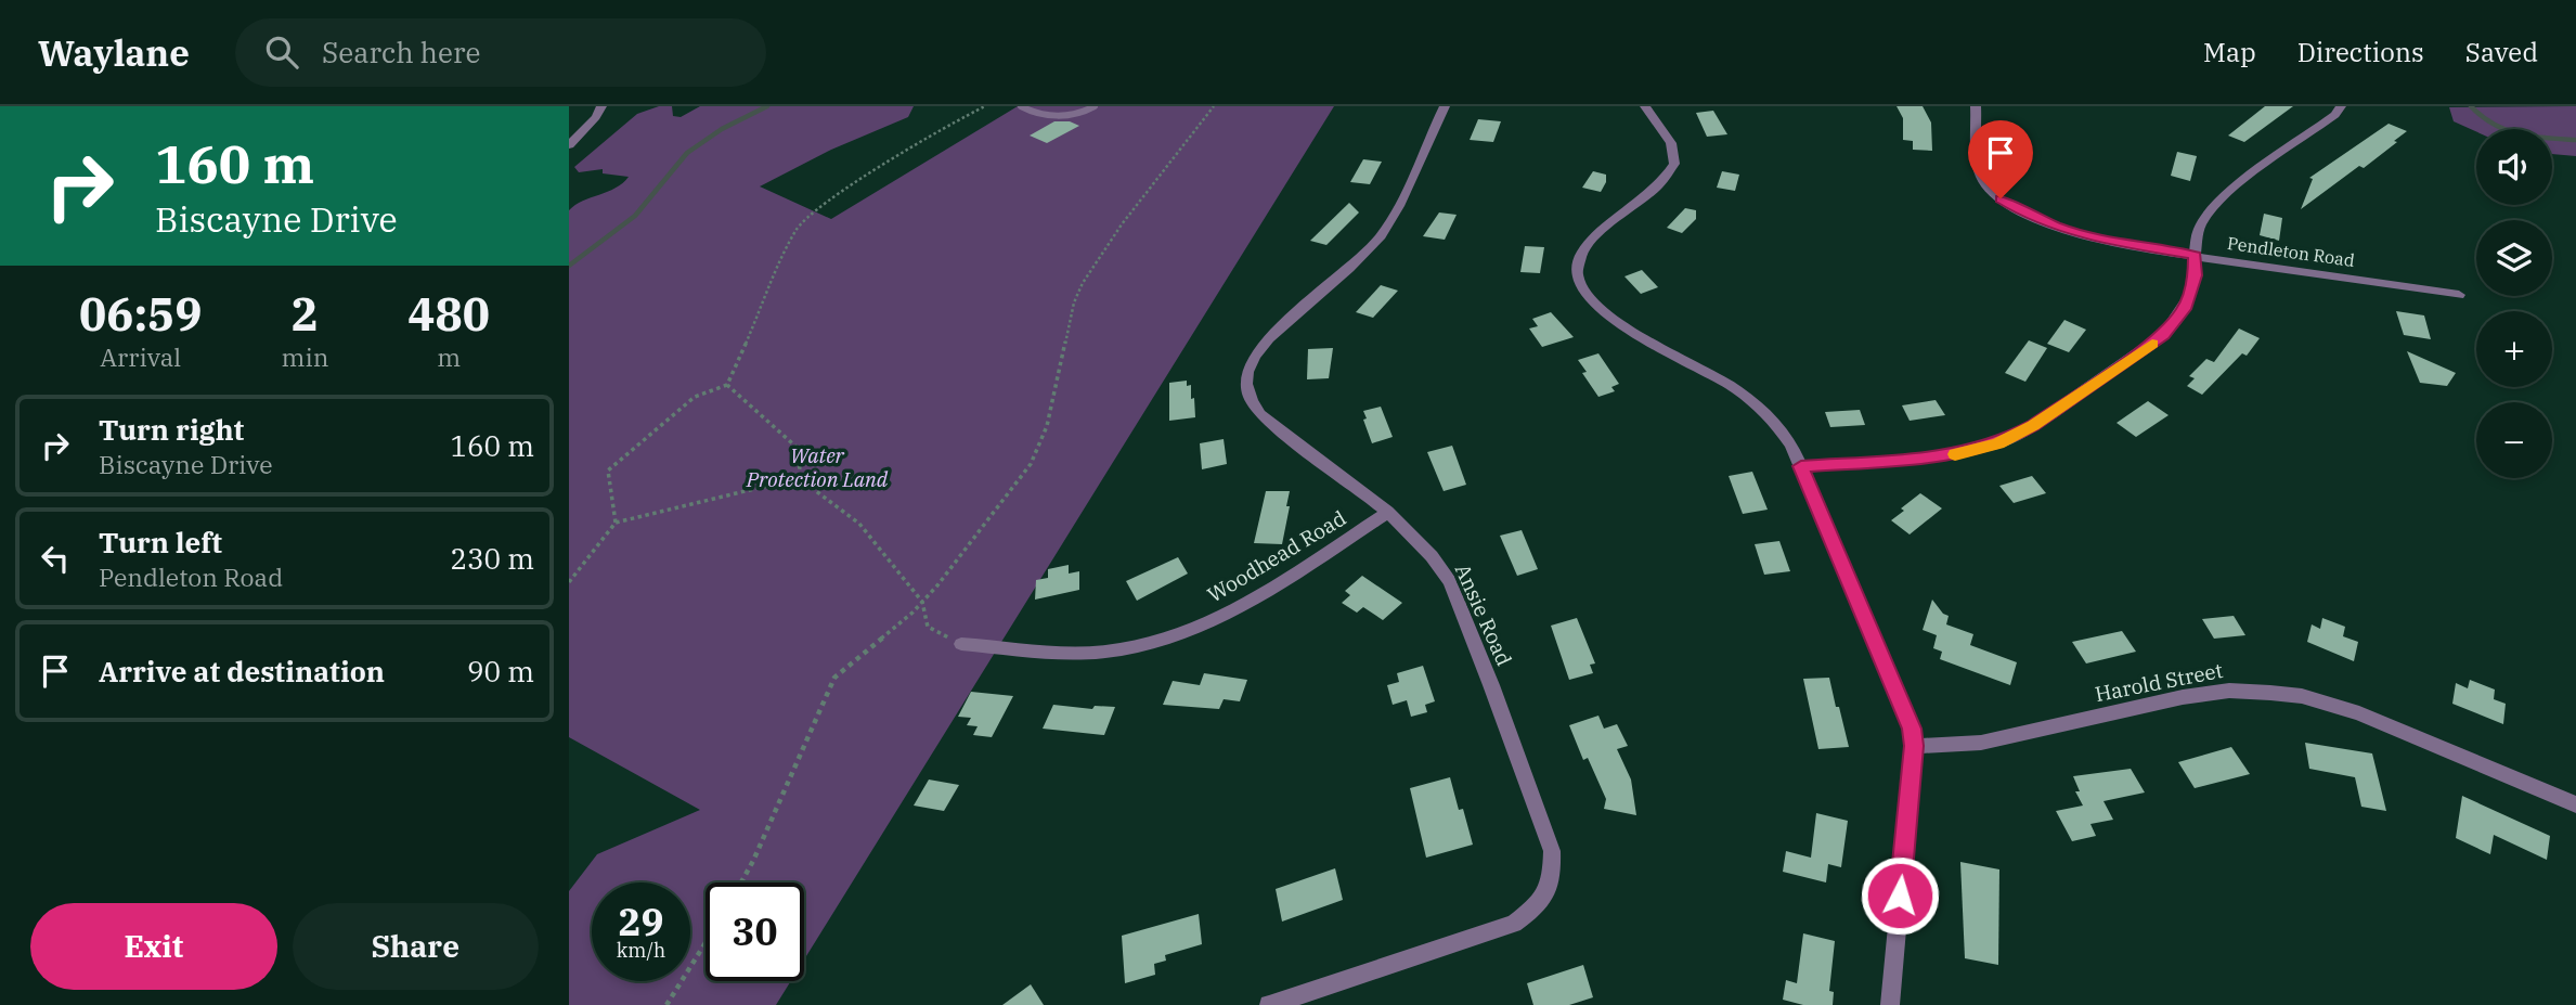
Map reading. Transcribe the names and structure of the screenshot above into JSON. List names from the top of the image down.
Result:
{
  "streets": {
    "street": [
      "Pendleton Road",
      "Woodhead Road",
      "Ansie Road",
      "Harold Street"
    ]
  },
  "crossings": [
    ["Woodhead Road", "Ansie Road"]
  ],
  "parks": ["Water Protection Land"],
  "page": {
    "header": "Waylane",
    "search": "Search here",
    "nav": ["Map", "Directions", "Saved"],
    "turn": ["160 m", "Biscayne Drive"],
    "map_buttons": ["+", "−"],
    "eta": [
      "06:59",
      "Arrival",
      "2",
      "min",
      "480",
      "m"
    ],
    "list": [
      {
        "name": "Turn right",
        "note": "Biscayne Drive",
        "value": "160 m"
      },
      {
        "name": "Turn left",
        "note": "Pendleton Road",
        "value": "230 m"
      },
      {
        "name": "Arrive at destination",
        "value": "90 m"
      }
    ],
    "speed": "29 km/h",
    "limit": "30",
    "buttons": ["Exit", "Share"]
  }
}
